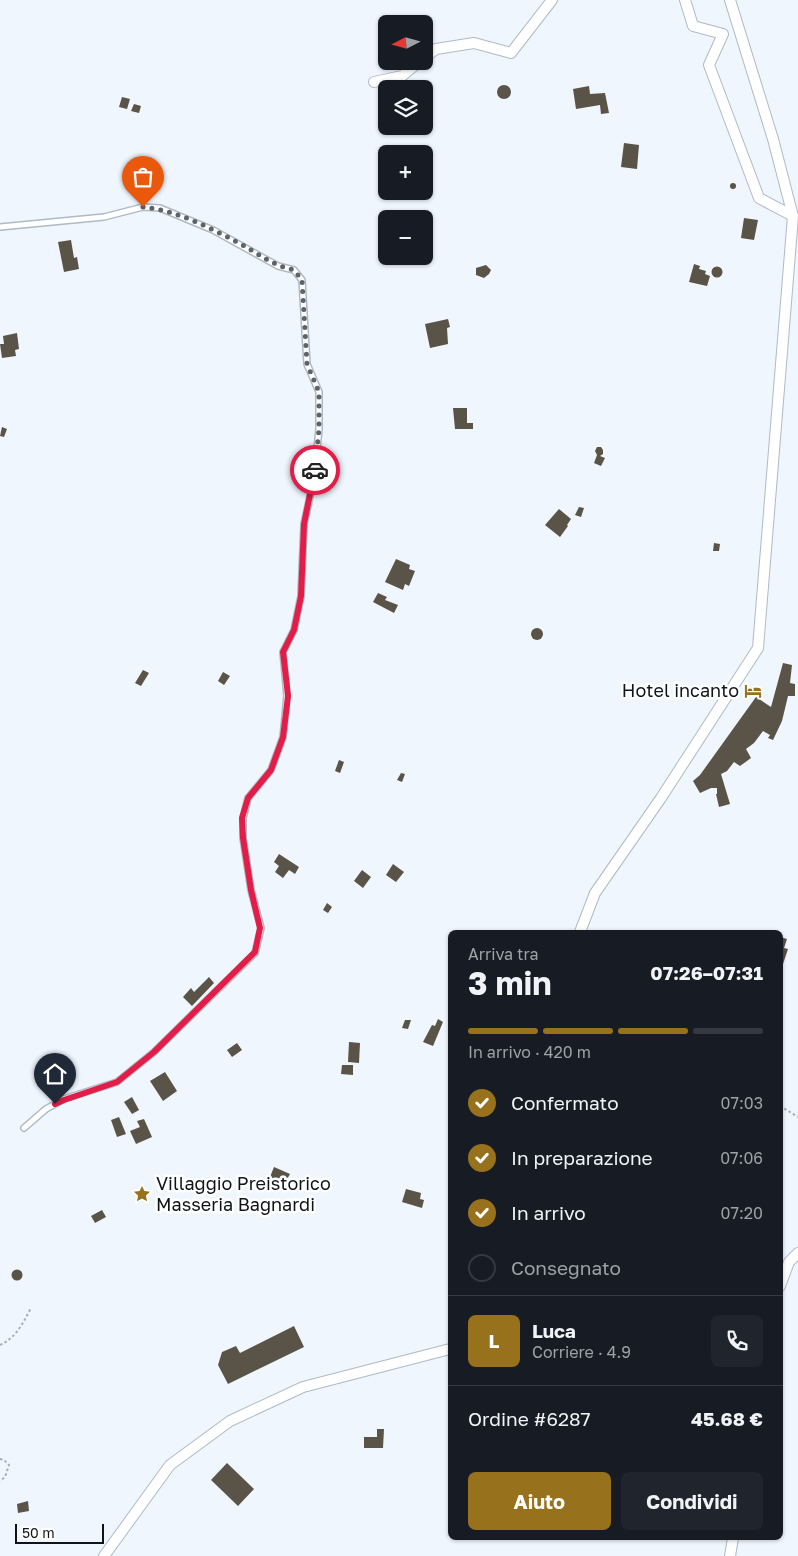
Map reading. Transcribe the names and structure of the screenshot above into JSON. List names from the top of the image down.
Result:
{
  "places": {
    "hotel": ["Hotel incanto"],
    "place": ["Villaggio Preistorico Masseria Bagnardi"]
  },
  "scale_bar": "50 m",
  "north": "left",
  "page": {
    "map_buttons": ["+", "−"],
    "heading": ["3 min", "Arriva tra", "07:26–07:31"],
    "panel": [
      "Luca",
      "Corriere · 4.9",
      "Ordine #6287",
      "45.68 €"
    ],
    "bar": "In arrivo · 420 m",
    "list": [
      ["Confermato", "07:03"],
      ["In preparazione", "07:06"],
      ["In arrivo", "07:20"],
      "Consegnato"
    ],
    "round": "L",
    "buttons": ["Aiuto", "Condividi"],
    "scale": "50 m"
  }
}
